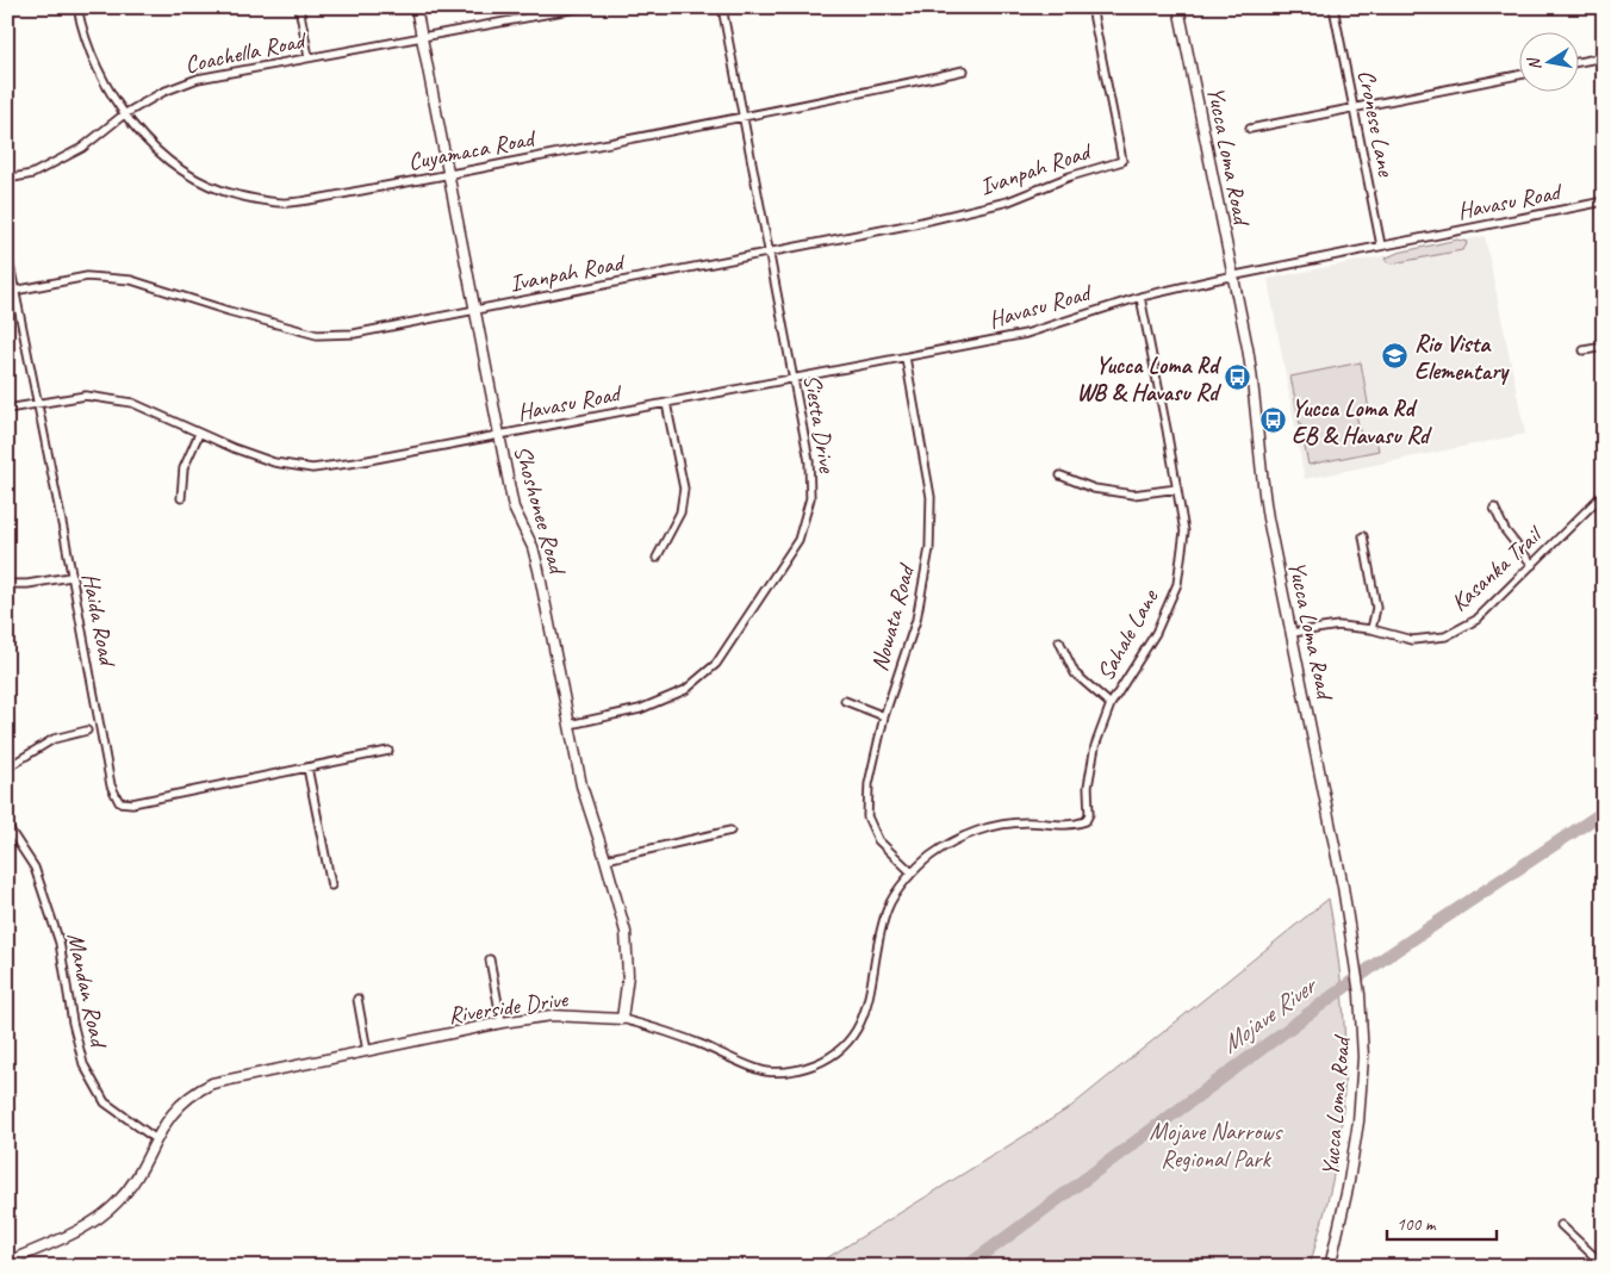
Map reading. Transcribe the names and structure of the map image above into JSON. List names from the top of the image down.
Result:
{
  "streets": {
    "street": [
      "Coachella Road",
      "Cronese Lane",
      "Cuyamaca Road",
      "Yucca Loma Road",
      "Ivanpah Road",
      "Havasu Road",
      "Siesta Drive",
      "Shoshonee Road",
      "Kasanka Trail",
      "Haida Road",
      "Nowata Road",
      "Sahale Lane",
      "Mandan Road",
      "Riverside Drive"
    ]
  },
  "crossings": [
    ["Coachella Road", "Cuyamaca Road"],
    ["Coachella Road", "Shoshonee Road"],
    ["Cronese Lane", "Havasu Road"],
    ["Cuyamaca Road", "Siesta Drive"],
    ["Cuyamaca Road", "Shoshonee Road"],
    ["Yucca Loma Road", "Havasu Road"],
    ["Yucca Loma Road", "Kasanka Trail"],
    ["Ivanpah Road", "Siesta Drive"],
    ["Ivanpah Road", "Shoshonee Road"],
    ["Ivanpah Road", "Haida Road"],
    ["Havasu Road", "Siesta Drive"],
    ["Havasu Road", "Shoshonee Road"],
    ["Havasu Road", "Haida Road"],
    ["Havasu Road", "Nowata Road"],
    ["Havasu Road", "Sahale Lane"],
    ["Siesta Drive", "Shoshonee Road"],
    ["Shoshonee Road", "Riverside Drive"],
    ["Nowata Road", "Riverside Drive"],
    ["Sahale Lane", "Riverside Drive"],
    ["Mandan Road", "Riverside Drive"]
  ],
  "water": ["Mojave River"],
  "parks": ["Mojave Narrows Regional Park"],
  "places": {
    "school or university": ["Rio Vista Elementary"],
    "bus stop": ["Yucca Loma Rd WB & Havasu Rd", "Yucca Loma Rd EB & Havasu Rd"]
  },
  "scale_bar": "100 m",
  "north": "left"
}
